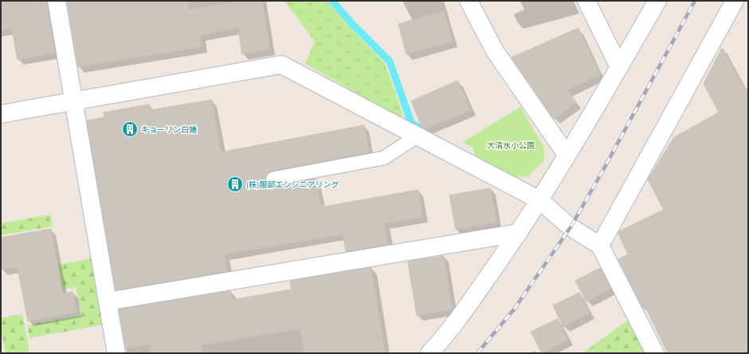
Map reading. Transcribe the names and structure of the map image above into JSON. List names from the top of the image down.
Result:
{
  "parks": ["大清水小公園"],
  "places": {
    "building": ["キョーリン白蟻", "(株)服部エンジニアリング"]
  }
}
